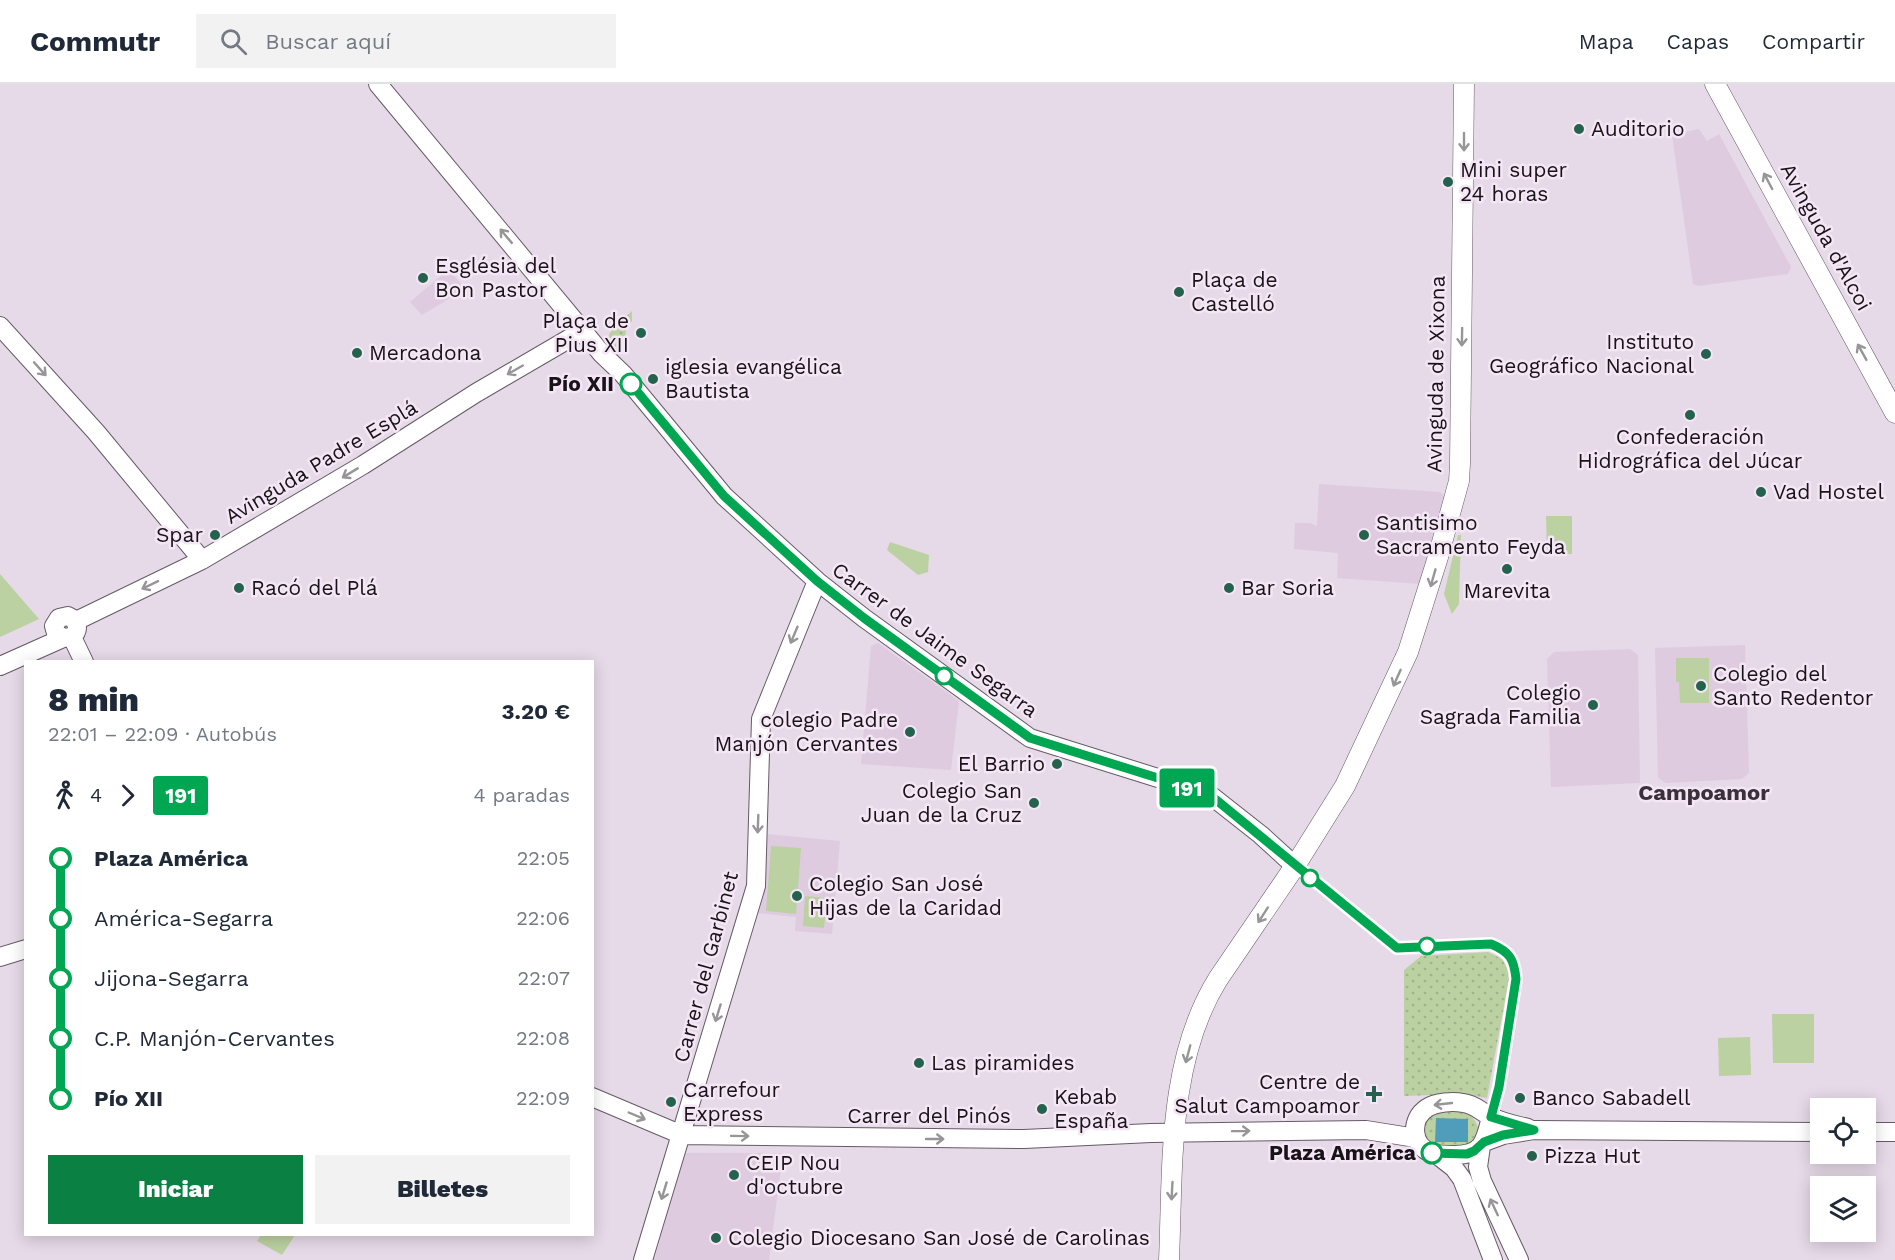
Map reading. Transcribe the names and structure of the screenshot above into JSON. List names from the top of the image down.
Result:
{
  "streets": {
    "main road": ["Avinguda d'Alcoi", "Avinguda de Xixona"],
    "street": [
      "Avinguda Padre Esplá",
      "Carrer de Jaime Segarra",
      "Carrer del Garbinet",
      "Carrer del Pinós"
    ]
  },
  "crossings": [
    ["Avinguda de Xixona", "Carrer de Jaime Segarra"],
    ["Avinguda de Xixona", "Carrer del Pinós"],
    ["Avinguda Padre Esplá", "Carrer de Jaime Segarra"],
    ["Carrer de Jaime Segarra", "Carrer del Garbinet"],
    ["Carrer del Garbinet", "Carrer del Pinós"]
  ],
  "one_way": [
    "Avinguda d'Alcoi",
    "Avinguda de Xixona",
    "Avinguda Padre Esplá",
    "Carrer del Garbinet",
    "Carrer del Pinós"
  ],
  "districts": ["Campoamor"],
  "places": {
    "other": [
      "Auditorio",
      "Mini super 24 horas",
      "Església del Bon Pastor",
      "Plaça de Castelló",
      "Plaça de Pius XII",
      "Mercadona",
      "Instituto Geográfico Nacional",
      "iglesia evangélica Bautista",
      "Pío XII",
      "Confederación Hidrográfica del Júcar",
      "Vad Hostel",
      "Spar",
      "Santisimo Sacramento Feyda",
      "Marevita",
      "Racó del Plá",
      "Bar Soria",
      "Colegio del Santo Redentor",
      "Colegio Sagrada Familia",
      "colegio Padre Manjón Cervantes",
      "El Barrio",
      "Colegio San Juan de la Cruz",
      "Colegio San José Hijas de la Caridad",
      "Las piramides",
      "Banco Sabadell",
      "Carrefour Express",
      "Kebab España",
      "Plaza América",
      "Pizza Hut",
      "CEIP Nou d'octubre",
      "Colegio Diocesano San José de Carolinas"
    ],
    "health": ["Centre de Salut Campoamor"]
  },
  "lines": ["bus line 191"],
  "page": {
    "header": "Commutr",
    "search": "Buscar aquí",
    "nav": ["Mapa", "Capas", "Compartir"],
    "on_map": "191",
    "heading": ["8 min", "22:01 – 22:09 · Autobús", "3.20 €"],
    "legs": ["4", "191", "4 paradas"],
    "list": [
      {
        "name": "Plaza América",
        "value": "22:05"
      },
      {
        "name": "América-Segarra",
        "value": "22:06"
      },
      {
        "name": "Jijona-Segarra",
        "value": "22:07"
      },
      {
        "name": "C.P. Manjón-Cervantes",
        "value": "22:08"
      },
      {
        "name": "Pío XII",
        "value": "22:09"
      }
    ],
    "buttons": ["Iniciar", "Billetes"]
  }
}
